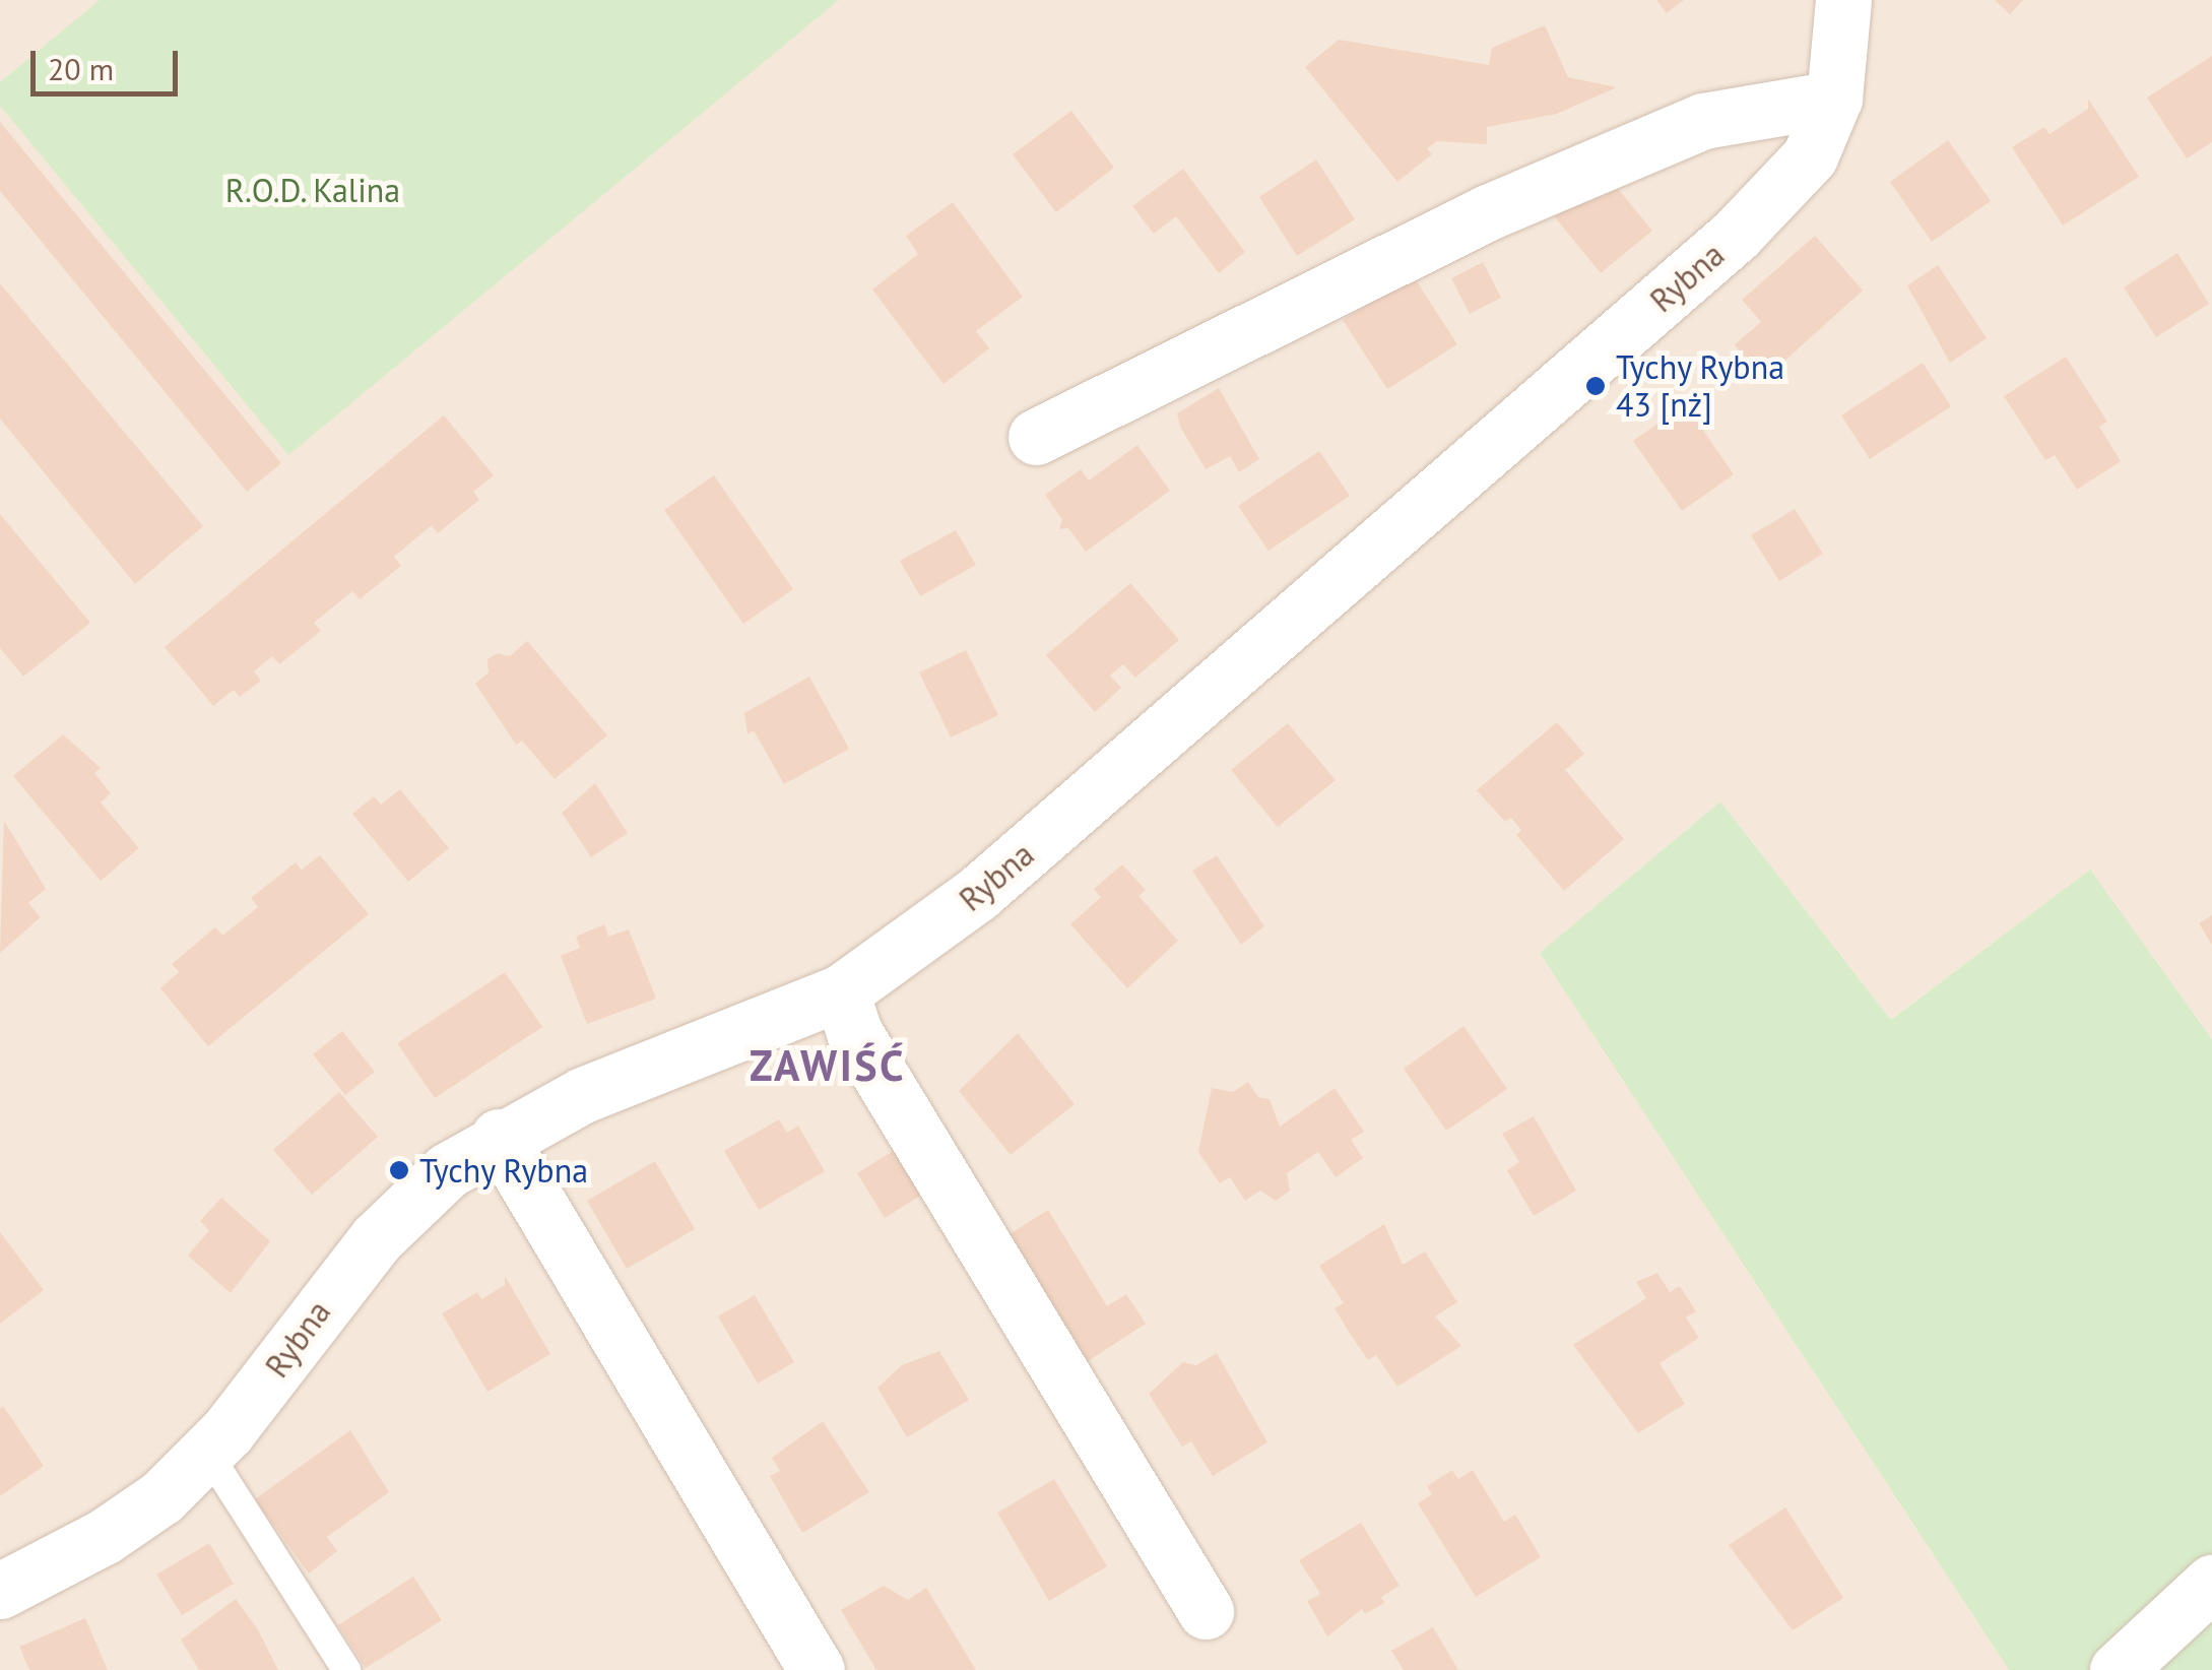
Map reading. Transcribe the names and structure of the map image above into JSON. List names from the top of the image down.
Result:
{
  "streets": {
    "street": ["Rybna"]
  },
  "districts": ["ZAWIŚĆ"],
  "parks": ["R.O.D. Kalina"],
  "places": ["Tychy Rybna 43 [nż]", "Tychy Rybna"],
  "scale_bar": "20 m"
}
